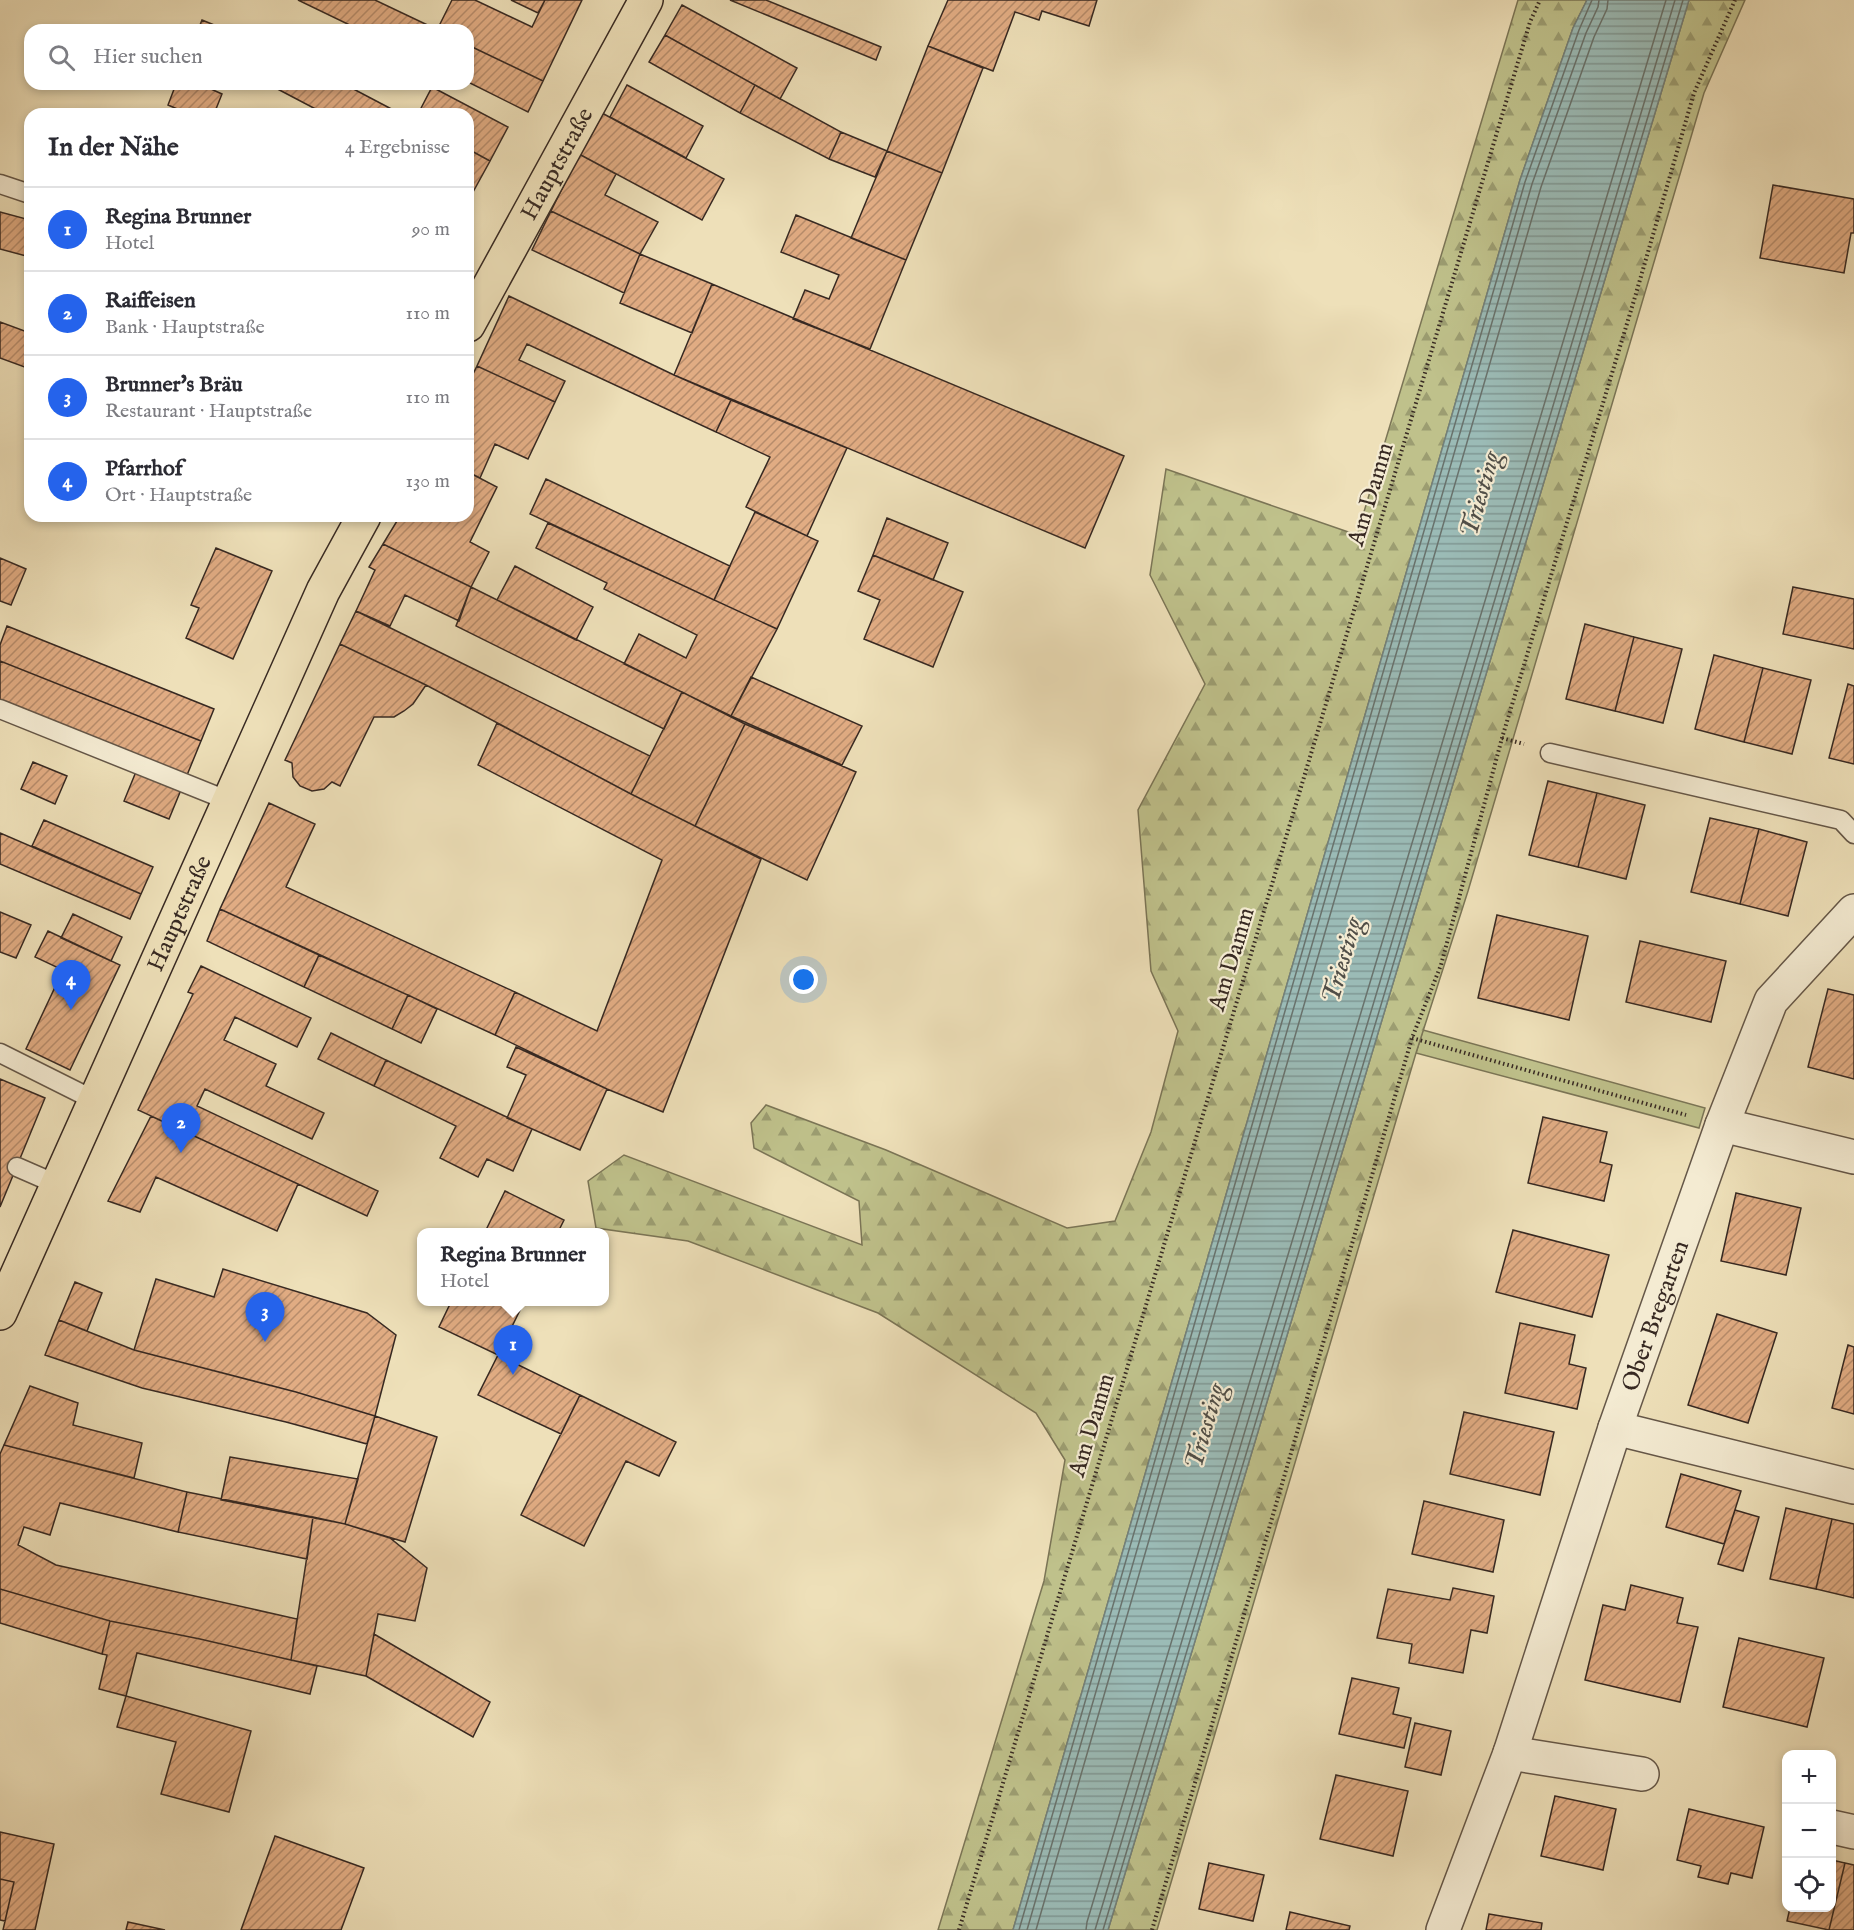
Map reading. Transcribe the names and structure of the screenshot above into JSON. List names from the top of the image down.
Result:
{
  "streets": {
    "main road": ["Hauptstraße"],
    "street": ["Ober Bregarten"],
    "path": ["Am Damm"]
  },
  "water": ["Triesting"],
  "page": {
    "search": "Hier suchen",
    "heading": ["In der Nähe", "4 Ergebnisse"],
    "list": [
      {
        "mark": "1",
        "name": "Regina Brunner",
        "note": "Hotel",
        "value": "90 m"
      },
      {
        "mark": "2",
        "name": "Raiffeisen",
        "note": "Bank · Hauptstraße",
        "value": "110 m"
      },
      {
        "mark": "3",
        "name": "Brunner's Bräu",
        "note": "Restaurant · Hauptstraße",
        "value": "110 m"
      },
      {
        "mark": "4",
        "name": "Pfarrhof",
        "note": "Ort · Hauptstraße",
        "value": "130 m"
      }
    ],
    "pins": [
      "4",
      "2",
      "3",
      "1"
    ],
    "popup": ["Regina Brunner", "Hotel"],
    "map_buttons": ["+", "−"]
  }
}
